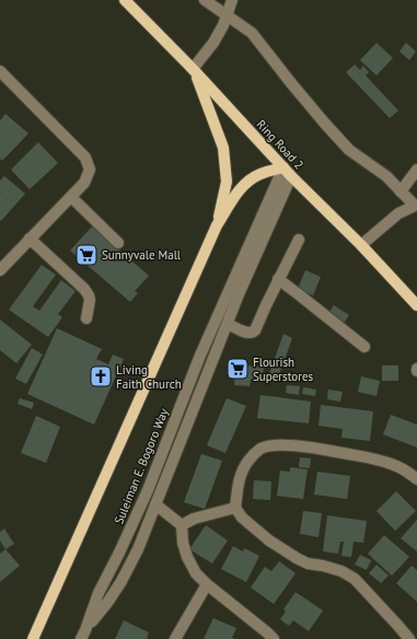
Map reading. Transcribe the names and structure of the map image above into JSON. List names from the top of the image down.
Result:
{
  "streets": {
    "main road": ["Ring Road 2"],
    "street": ["Suleiman E. Bogoro Way"]
  },
  "crossings": [
    ["Ring Road 2", "Suleiman E. Bogoro Way"]
  ],
  "places": {
    "supermarket": ["Sunnyvale Mall", "Flourish Superstores"],
    "church": ["Living Faith Church"]
  }
}
